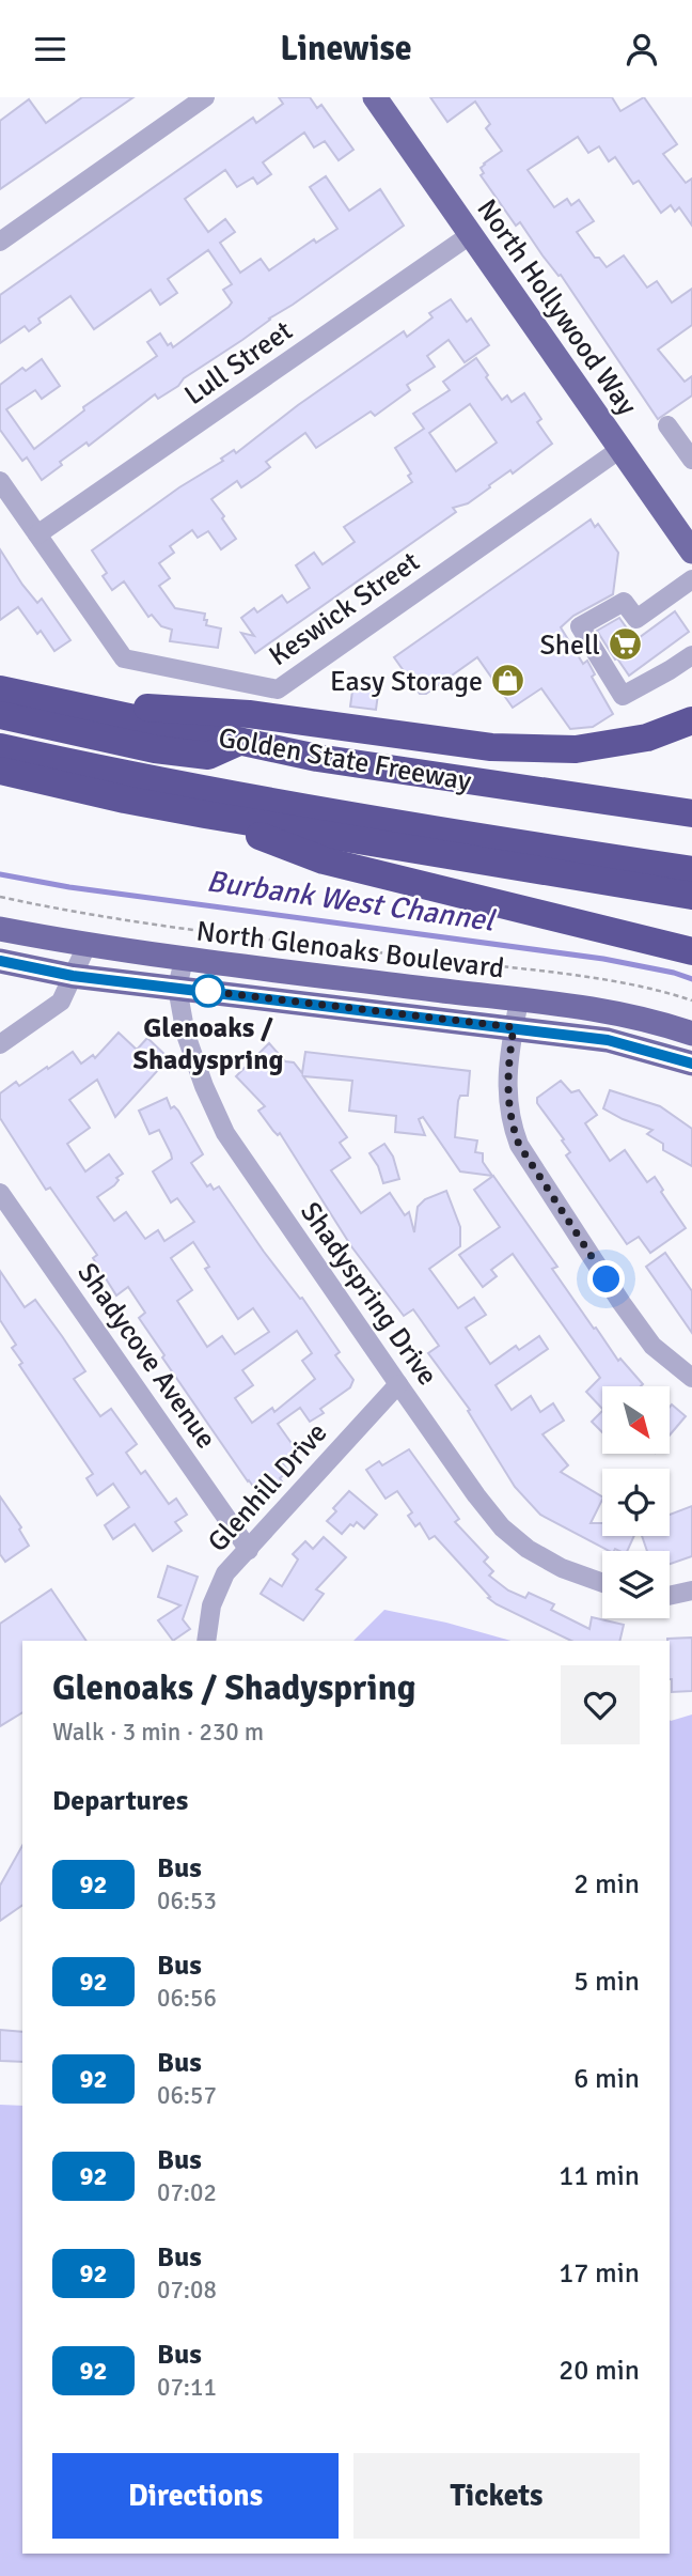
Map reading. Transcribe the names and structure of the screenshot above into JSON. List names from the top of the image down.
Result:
{
  "streets": {
    "highway": ["Golden State Freeway"],
    "main road": ["North Hollywood Way", "North Glenoaks Boulevard"],
    "street": [
      "Lull Street",
      "Keswick Street",
      "Shadyspring Drive",
      "Shadycove Avenue",
      "Glenhill Drive"
    ]
  },
  "crossings": [
    ["North Hollywood Way", "Lull Street"],
    ["North Hollywood Way", "Keswick Street"],
    ["Lull Street", "Keswick Street"],
    ["North Glenoaks Boulevard", "Shadyspring Drive"],
    ["Shadyspring Drive", "Glenhill Drive"],
    ["Shadycove Avenue", "Glenhill Drive"]
  ],
  "water": ["Burbank West Channel"],
  "places": {
    "supermarket": ["Shell"],
    "shop": ["Easy Storage"],
    "other": ["Glenoaks / Shadyspring"]
  },
  "lines": ["bus line 92"],
  "north": "bottom right",
  "page": {
    "header": "Linewise",
    "heading": [
      ["Glenoaks / Shadyspring", "Walk · 3 min · 230 m"],
      "Departures"
    ],
    "list": [
      {
        "mark": "92",
        "name": "Bus",
        "note": "06:53",
        "value": "2 min"
      },
      {
        "mark": "92",
        "name": "Bus",
        "note": "06:56",
        "value": "5 min"
      },
      {
        "mark": "92",
        "name": "Bus",
        "note": "06:57",
        "value": "6 min"
      },
      {
        "mark": "92",
        "name": "Bus",
        "note": "07:02",
        "value": "11 min"
      },
      {
        "mark": "92",
        "name": "Bus",
        "note": "07:08",
        "value": "17 min"
      },
      {
        "mark": "92",
        "name": "Bus",
        "note": "07:11",
        "value": "20 min"
      }
    ],
    "buttons": ["Directions", "Tickets"]
  }
}
